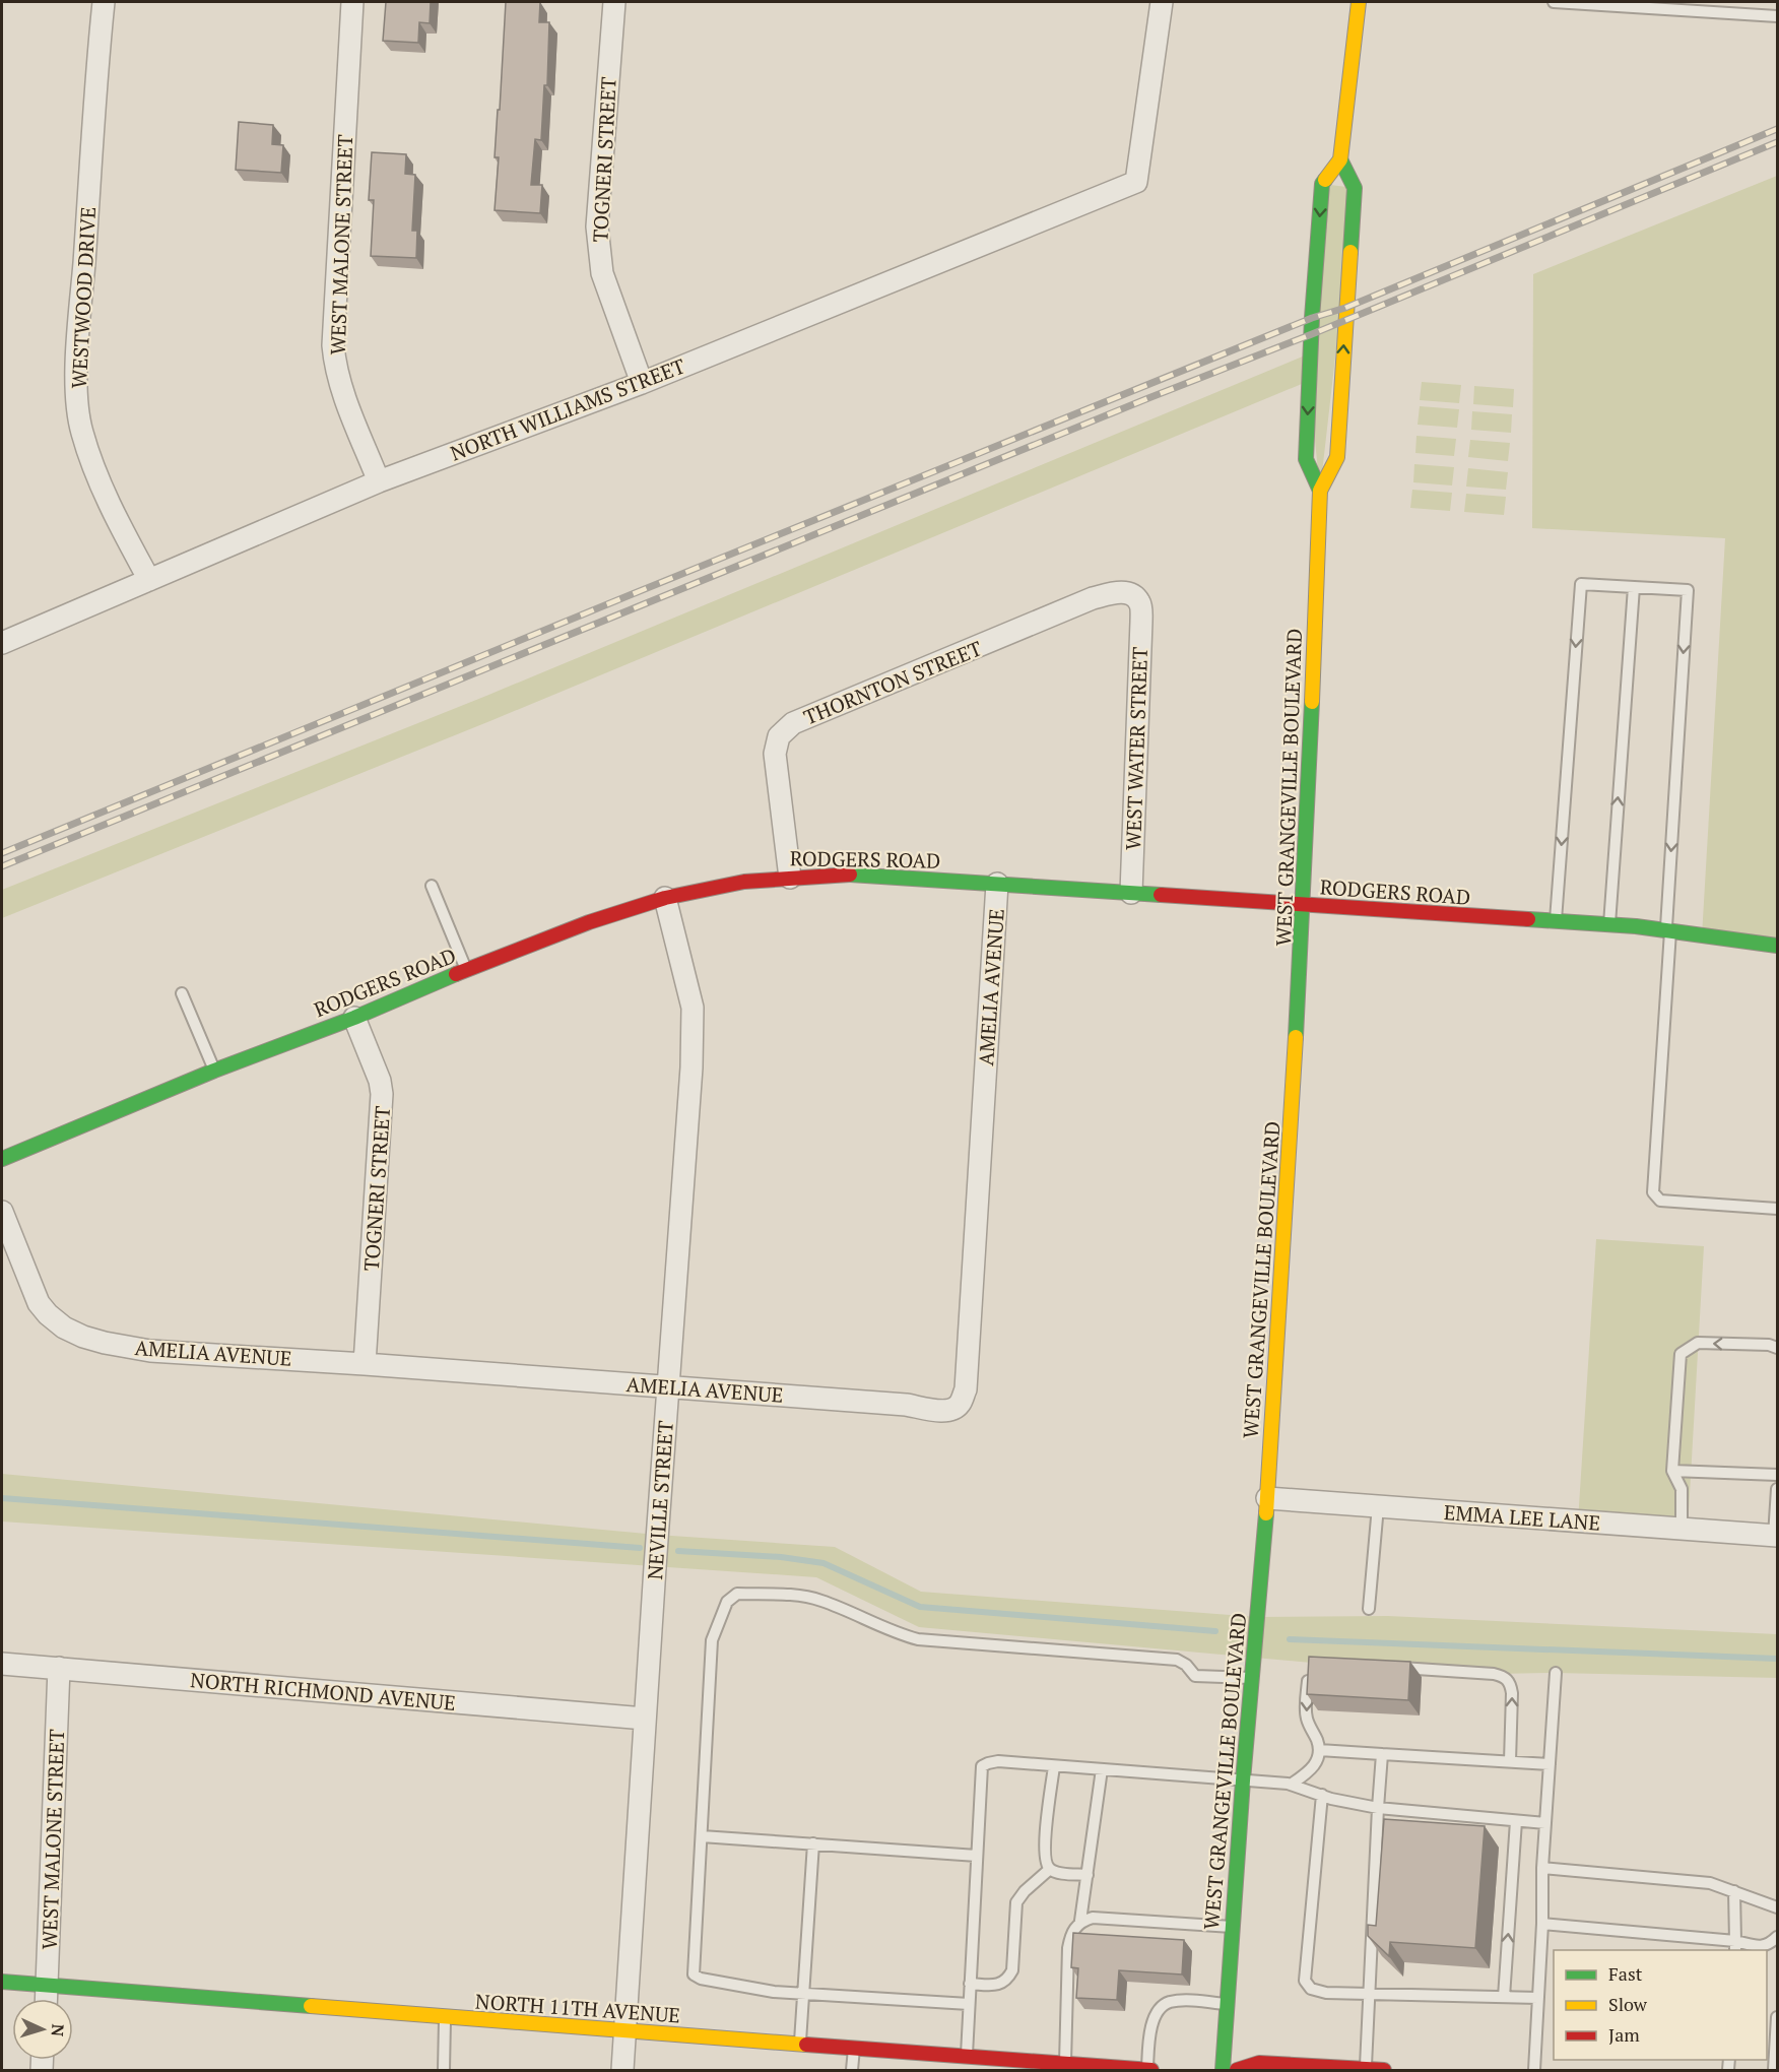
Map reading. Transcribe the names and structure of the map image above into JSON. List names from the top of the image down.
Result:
{
  "streets": {
    "main road": ["WEST GRANGEVILLE BOULEVARD", "RODGERS ROAD", "NORTH 11TH AVENUE"],
    "street": [
      "TOGNERI STREET",
      "WEST MALONE STREET",
      "WESTWOOD DRIVE",
      "NORTH WILLIAMS STREET",
      "THORNTON STREET",
      "WEST WATER STREET",
      "AMELIA AVENUE",
      "NEVILLE STREET",
      "EMMA LEE LANE",
      "NORTH RICHMOND AVENUE"
    ]
  },
  "crossings": [
    ["TOGNERI STREET", "NORTH WILLIAMS STREET"],
    ["TOGNERI STREET", "RODGERS ROAD"],
    ["TOGNERI STREET", "AMELIA AVENUE"],
    ["WEST MALONE STREET", "NORTH WILLIAMS STREET"],
    ["WEST MALONE STREET", "NORTH RICHMOND AVENUE"],
    ["WEST MALONE STREET", "NORTH 11TH AVENUE"],
    ["WESTWOOD DRIVE", "NORTH WILLIAMS STREET"],
    ["THORNTON STREET", "WEST WATER STREET"],
    ["THORNTON STREET", "RODGERS ROAD"],
    ["WEST WATER STREET", "RODGERS ROAD"],
    ["WEST GRANGEVILLE BOULEVARD", "RODGERS ROAD"],
    ["WEST GRANGEVILLE BOULEVARD", "EMMA LEE LANE"],
    ["RODGERS ROAD", "AMELIA AVENUE"],
    ["RODGERS ROAD", "NEVILLE STREET"],
    ["AMELIA AVENUE", "NEVILLE STREET"],
    ["NEVILLE STREET", "NORTH RICHMOND AVENUE"],
    ["NEVILLE STREET", "NORTH 11TH AVENUE"]
  ],
  "legend": ["Fast", "Slow", "Jam"],
  "north": "right"
}
